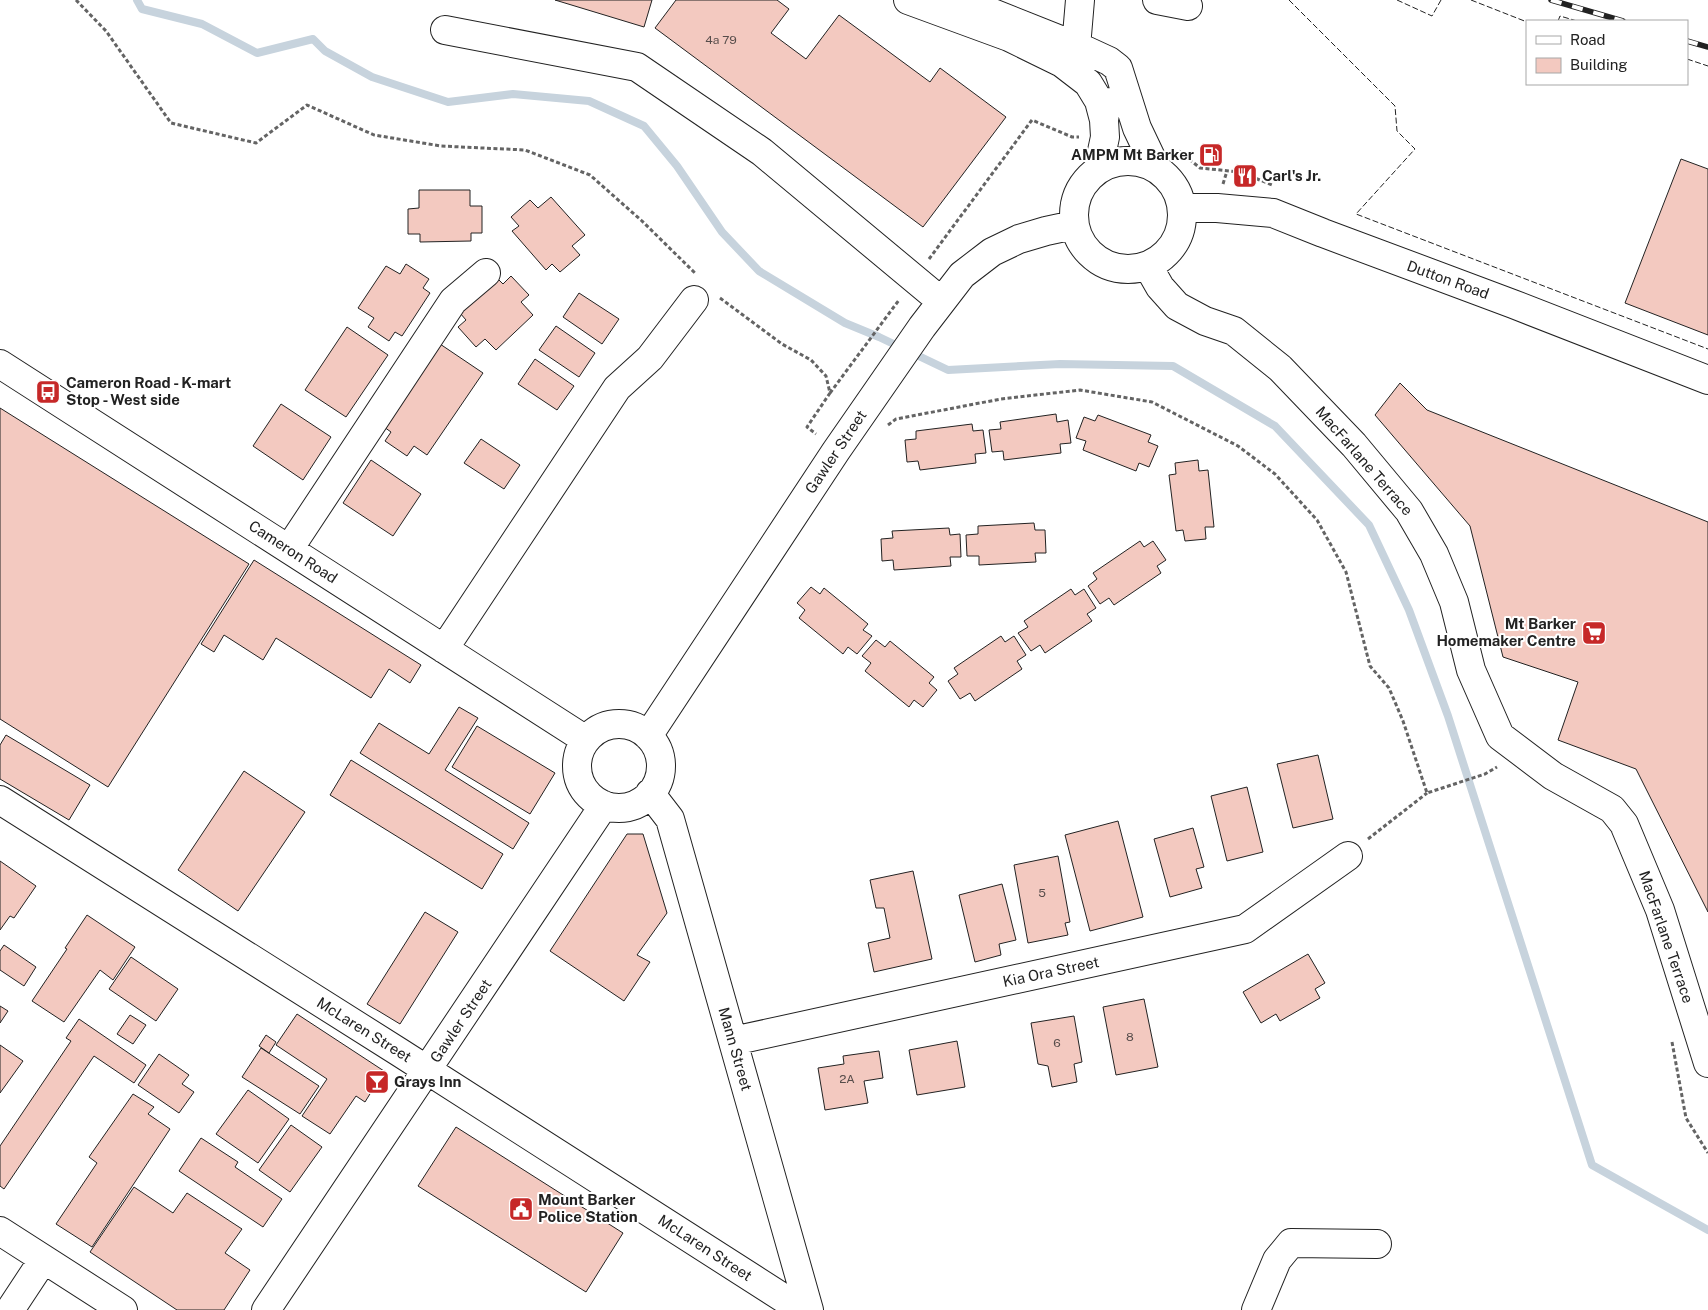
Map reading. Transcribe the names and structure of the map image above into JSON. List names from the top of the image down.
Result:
{
  "streets": {
    "street": [
      "Dutton Road",
      "Gawler Street",
      "MacFarlane Terrace",
      "Cameron Road",
      "Kia Ora Street",
      "McLaren Street",
      "Mann Street"
    ]
  },
  "crossings": [
    ["Dutton Road", "Gawler Street"],
    ["Dutton Road", "MacFarlane Terrace"],
    ["Gawler Street", "MacFarlane Terrace"],
    ["Gawler Street", "Cameron Road"],
    ["Gawler Street", "McLaren Street"],
    ["Gawler Street", "Mann Street"],
    ["Cameron Road", "Mann Street"],
    ["Kia Ora Street", "Mann Street"]
  ],
  "places": {
    "fuel station": ["AMPM Mt Barker"],
    "restaurant": ["Carl's Jr."],
    "bus stop": ["Cameron Road - K-mart Stop - West side"],
    "supermarket": ["Mt Barker Homemaker Centre"],
    "bar": ["Grays Inn"],
    "public building": ["Mount Barker Police Station"]
  },
  "house_numbers": [
    "4a 79",
    "5",
    "8",
    "6",
    "2A"
  ],
  "legend": ["Road", "Building"]
}
